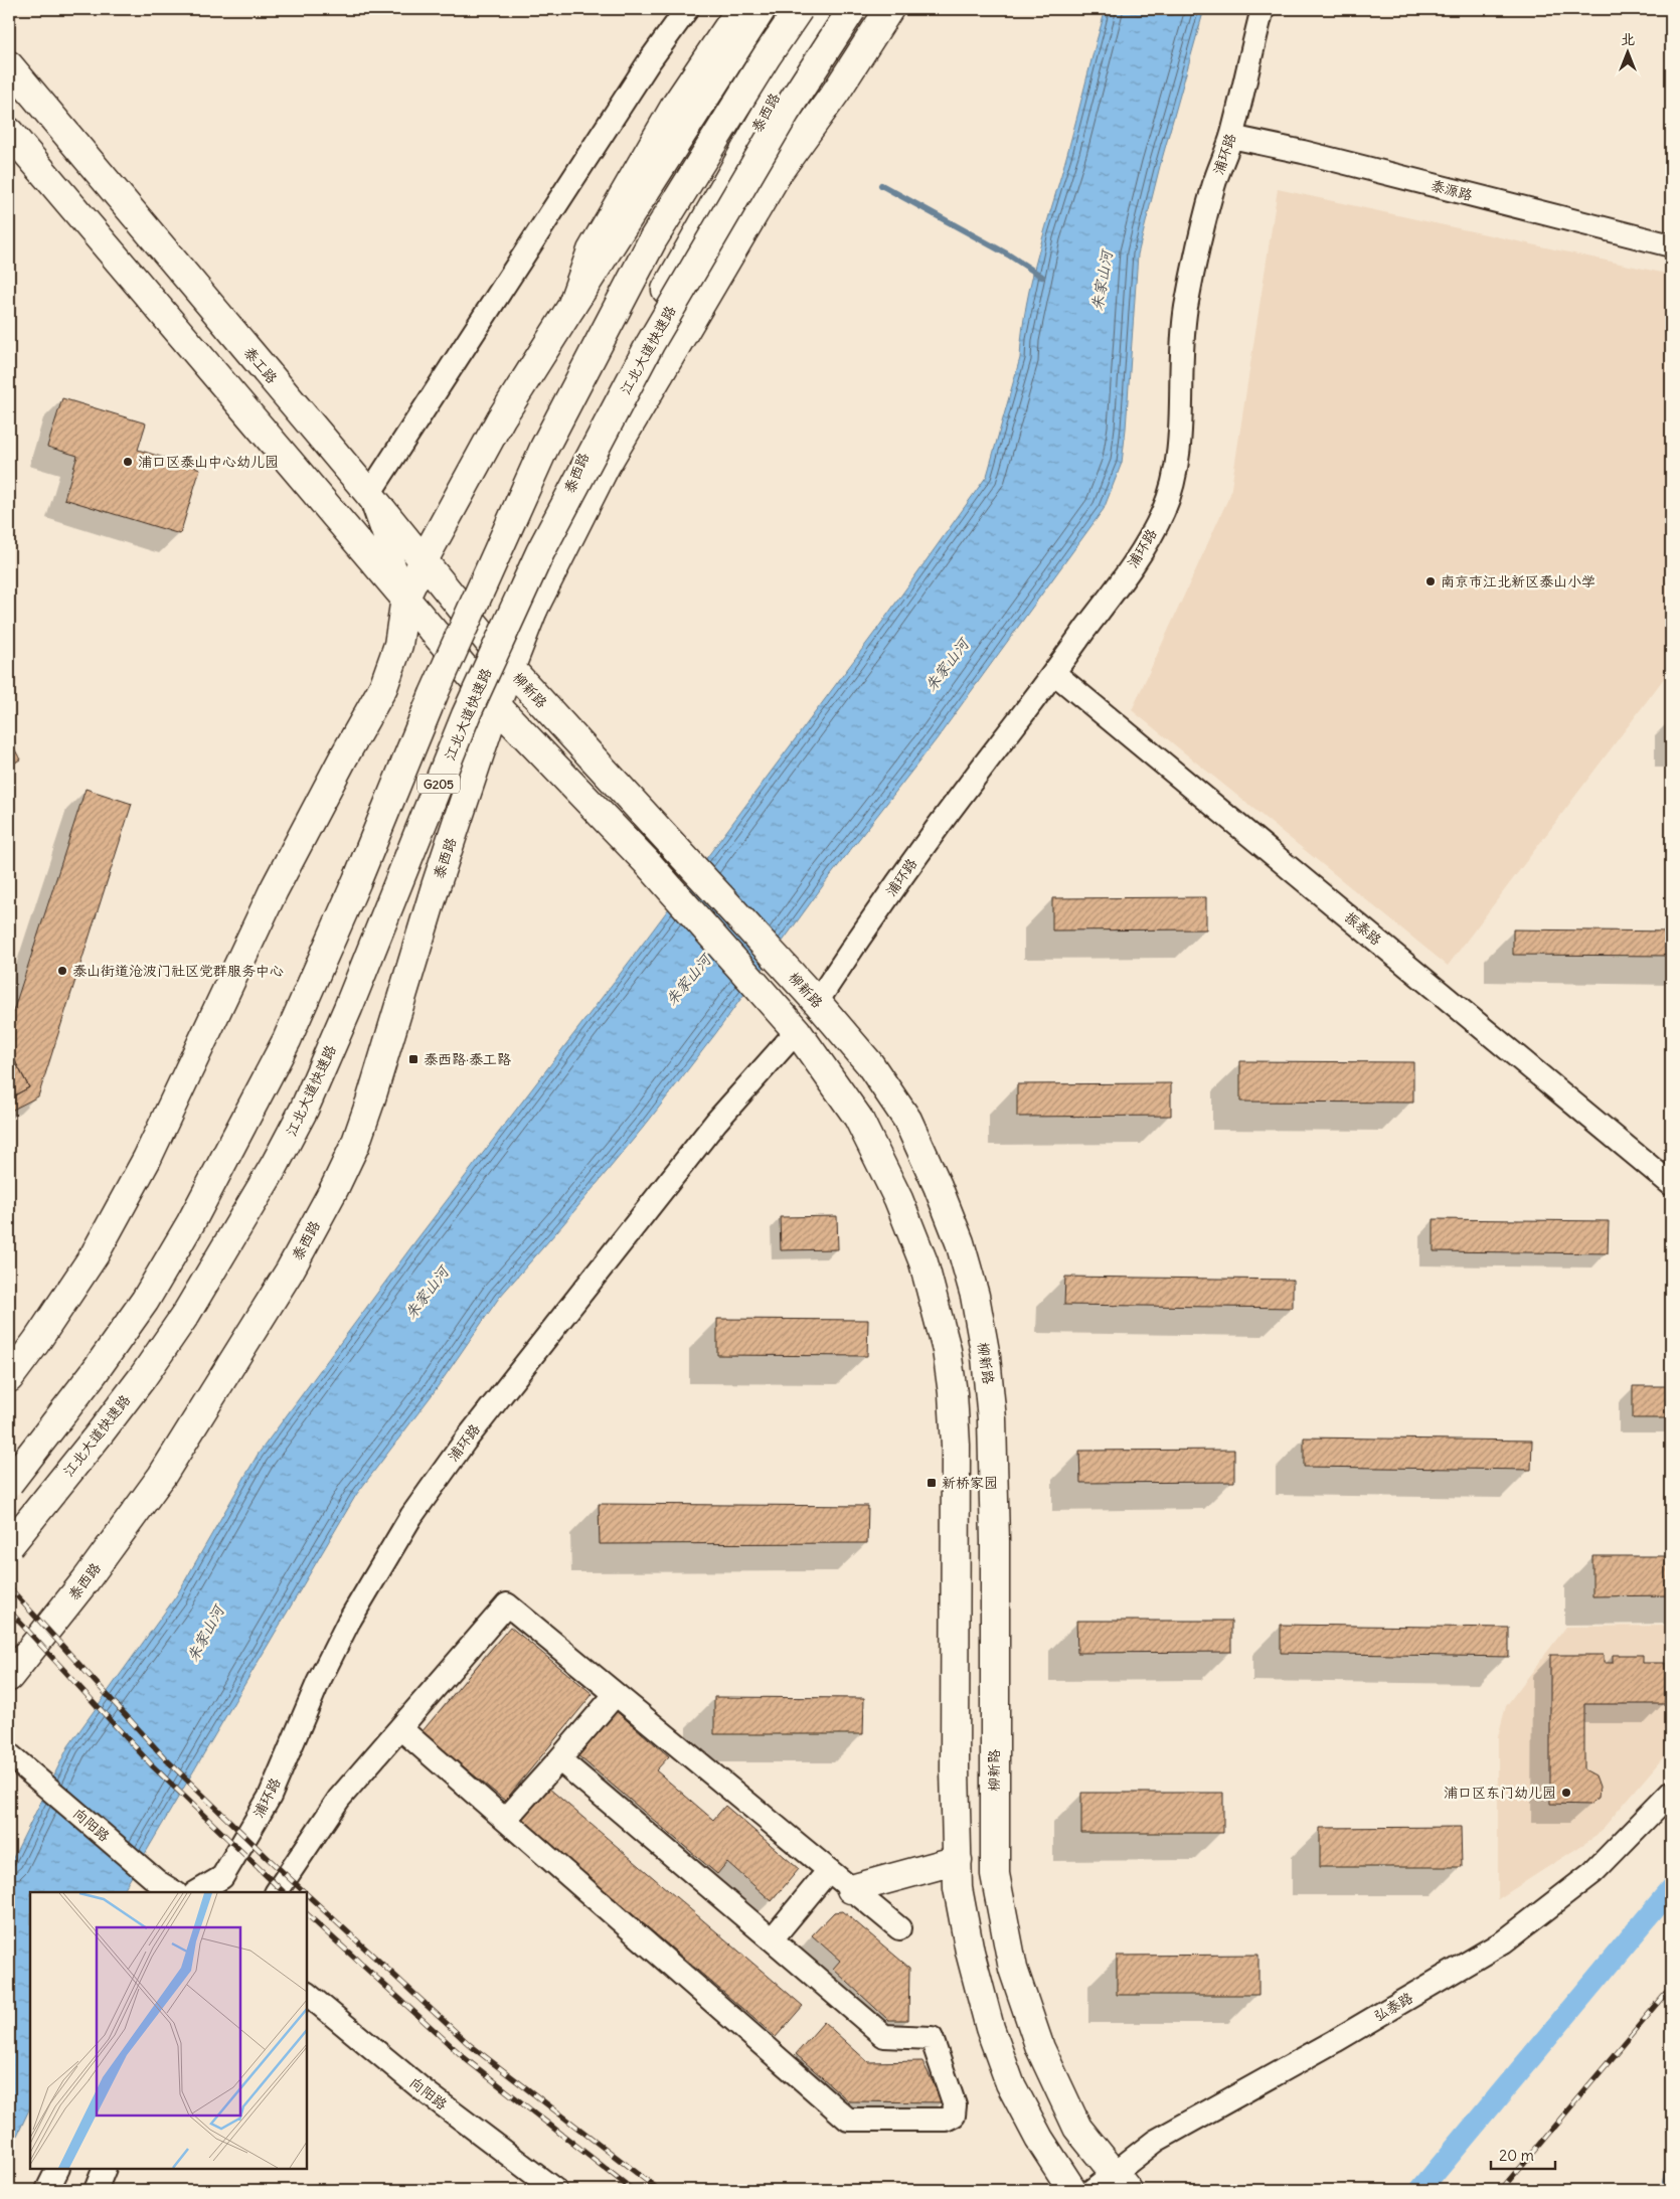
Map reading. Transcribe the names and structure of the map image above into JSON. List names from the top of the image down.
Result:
{
  "streets": {
    "main road": [
      "泰西路",
      "江北大道快速路",
      "泰工路",
      "柳新路",
      "G205"
    ],
    "street": [
      "浦环路",
      "泰源路",
      "振泰路",
      "向阳路",
      "弘泰路"
    ]
  },
  "crossings": [
    ["泰西路", "泰工路"],
    ["泰西路", "柳新路"],
    ["浦环路", "泰源路"],
    ["浦环路", "柳新路"],
    ["浦环路", "振泰路"],
    ["泰工路", "柳新路"],
    ["柳新路", "弘泰路"]
  ],
  "water": ["朱家山河"],
  "places": {
    "other": [
      "浦口区泰山中心幼儿园",
      "南京市江北新区泰山小学",
      "泰山街道沧波门社区党群服务中心",
      "浦口区东门幼儿园"
    ],
    "transit": ["泰西路·泰工路", "新桥家园"]
  },
  "scale_bar": "20 m",
  "north": "top"
}
